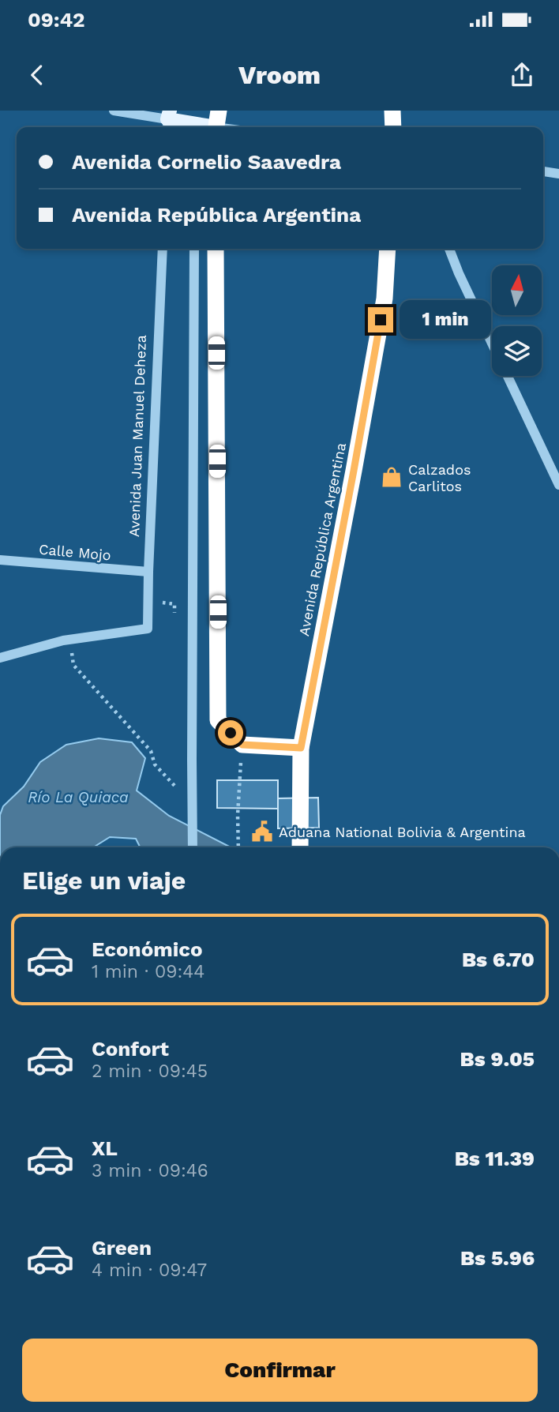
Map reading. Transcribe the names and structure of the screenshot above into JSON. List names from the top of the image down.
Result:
{
  "streets": {
    "highway": ["Avenida República Argentina"],
    "street": ["Avenida Juan Manuel Deheza", "Calle Mojo"]
  },
  "crossings": [
    ["Avenida Juan Manuel Deheza", "Calle Mojo"]
  ],
  "water": ["Río La Quiaca"],
  "places": {
    "shop": ["Calzados Carlitos"],
    "public building": ["Aduana National Bolivia & Argentina"]
  },
  "north": "top",
  "page": {
    "status": "09:42",
    "header": "Vroom",
    "banner": ["Avenida Cornelio Saavedra", "Avenida República Argentina"],
    "bubble": "1 min",
    "heading": "Elige un viaje",
    "list": [
      {
        "name": "Económico",
        "note": "1 min · 09:44",
        "value": "Bs 6.70"
      },
      {
        "name": "Confort",
        "note": "2 min · 09:45",
        "value": "Bs 9.05"
      },
      {
        "name": "XL",
        "note": "3 min · 09:46",
        "value": "Bs 11.39"
      },
      {
        "name": "Green",
        "note": "4 min · 09:47",
        "value": "Bs 5.96"
      }
    ],
    "buttons": "Confirmar"
  }
}
